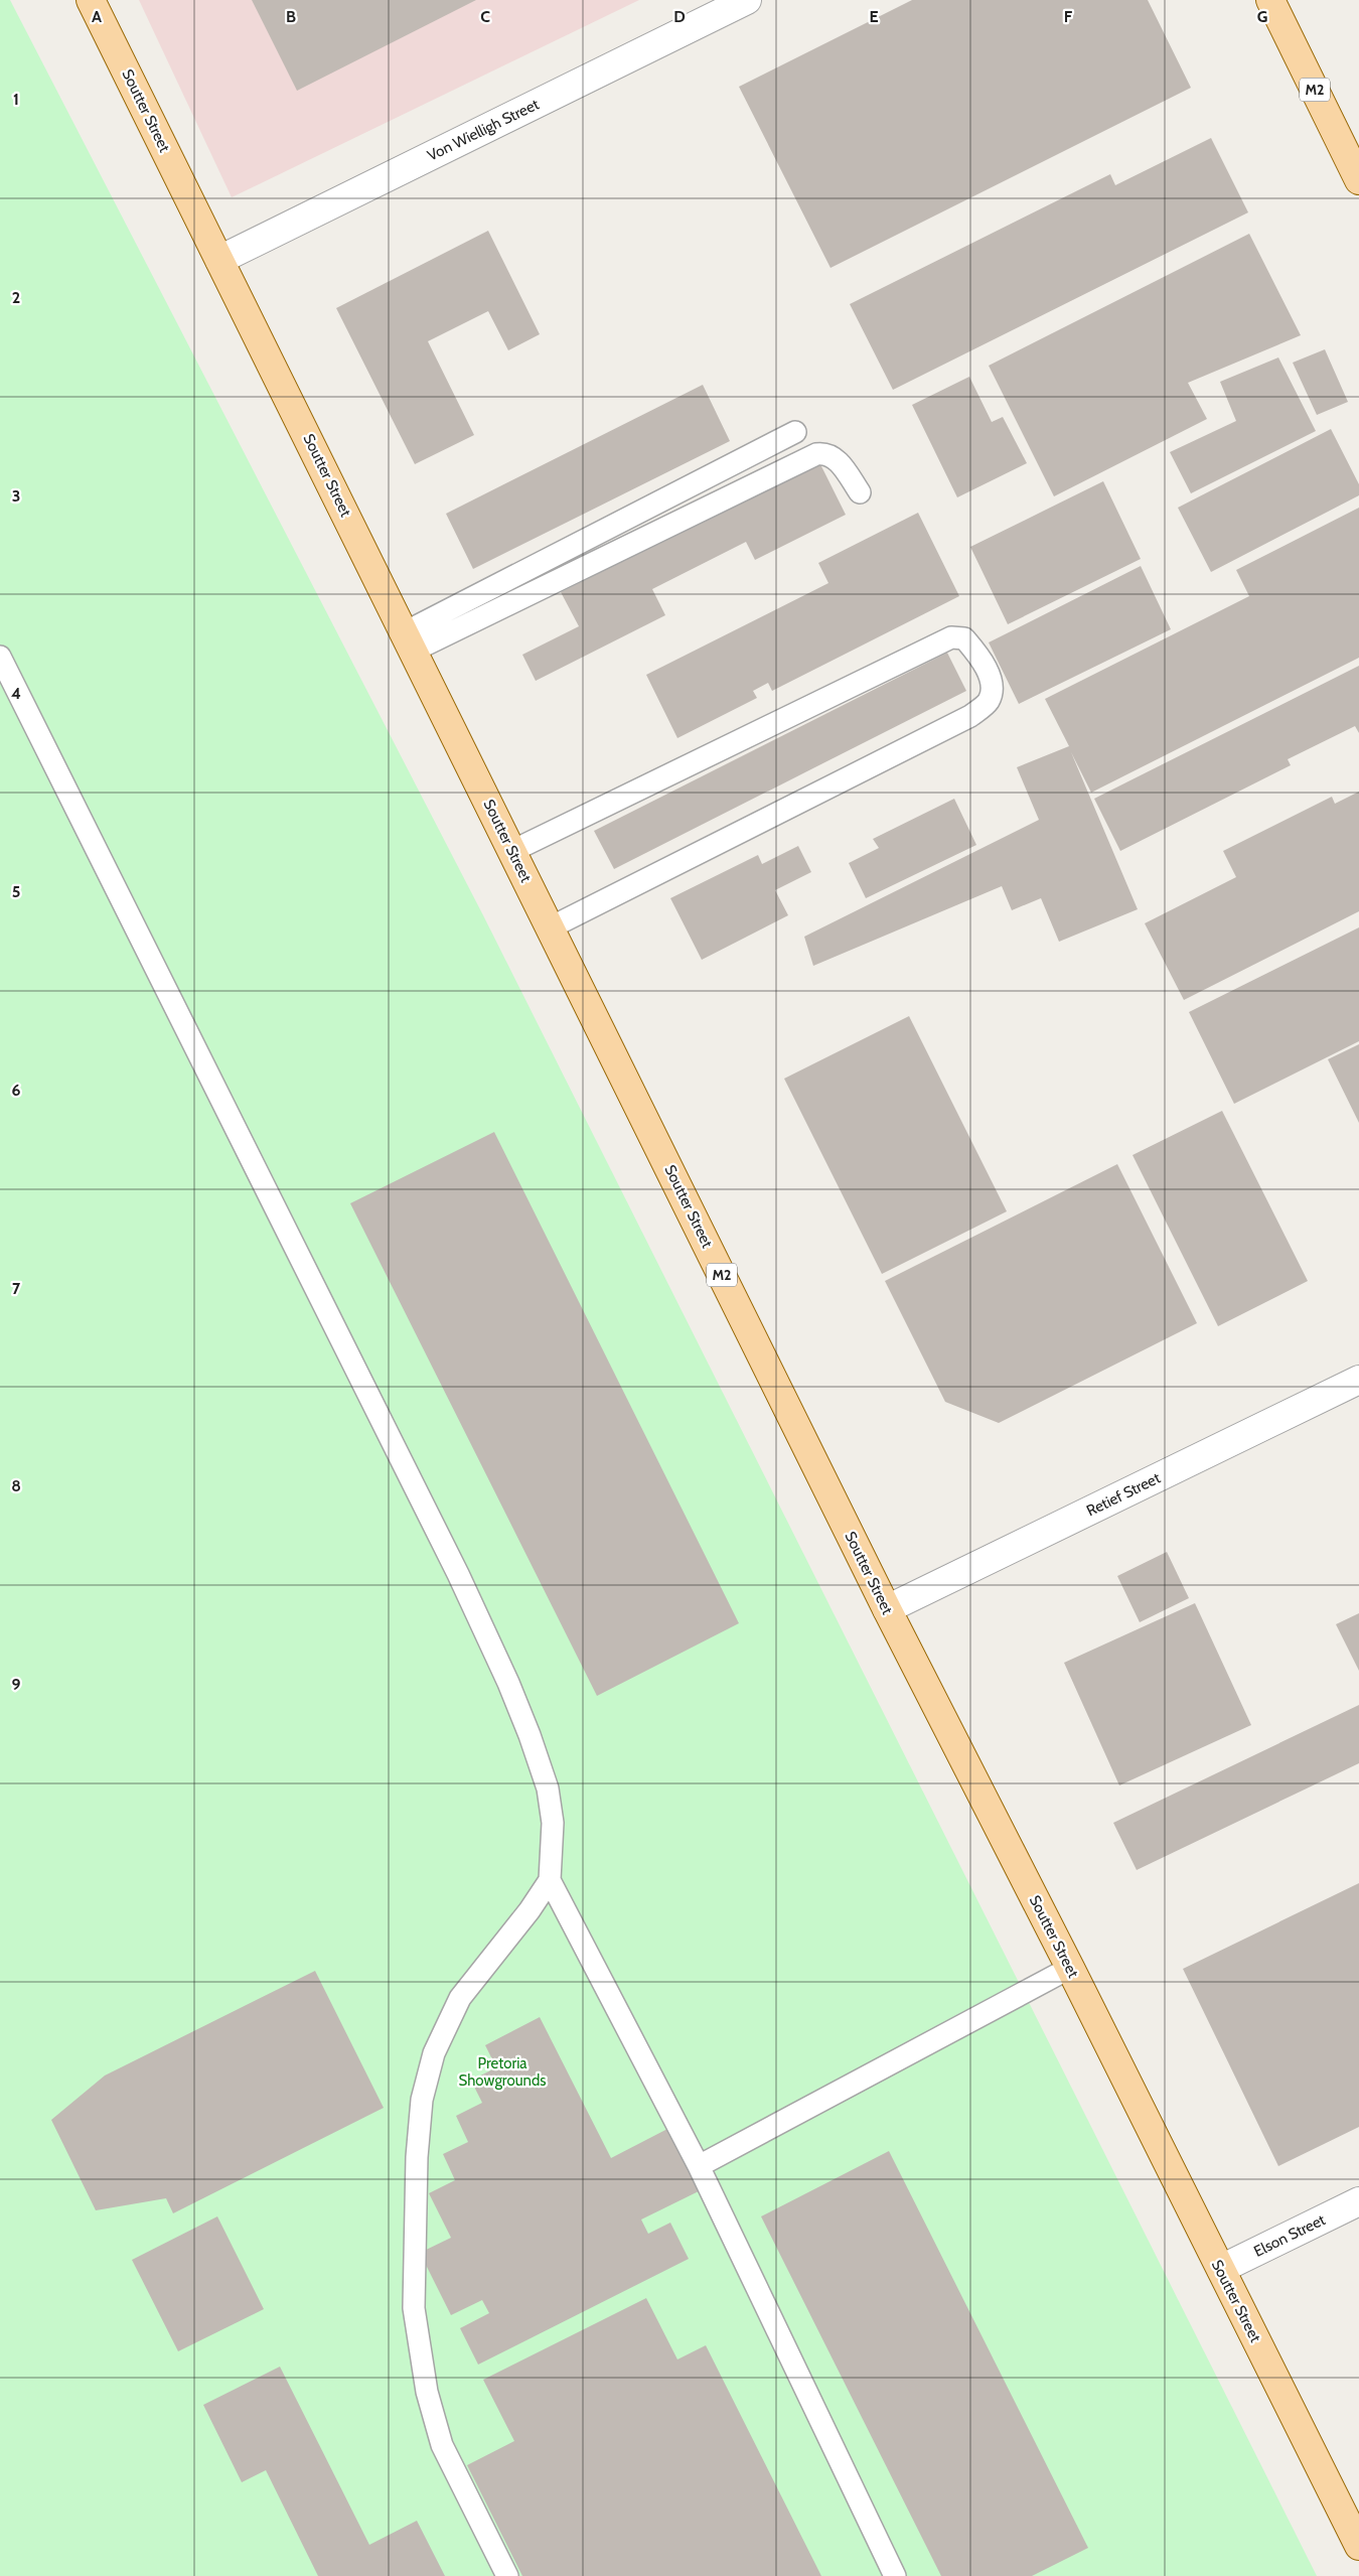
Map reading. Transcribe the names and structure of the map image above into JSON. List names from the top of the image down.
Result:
{
  "streets": {
    "main road": ["M2", "Soutter Street"],
    "street": ["Von Wielligh Street", "Retief Street", "Elson Street"]
  },
  "crossings": [
    ["Soutter Street", "Von Wielligh Street"],
    ["Soutter Street", "Retief Street"],
    ["Soutter Street", "Elson Street"]
  ],
  "parks": ["Pretoria Showgrounds"],
  "grid": {
    "columns": [
      "A",
      "B",
      "C",
      "D",
      "E",
      "F",
      "G"
    ],
    "rows": [
      "1",
      "2",
      "3",
      "4",
      "5",
      "6",
      "7",
      "8",
      "9"
    ]
  }
}
